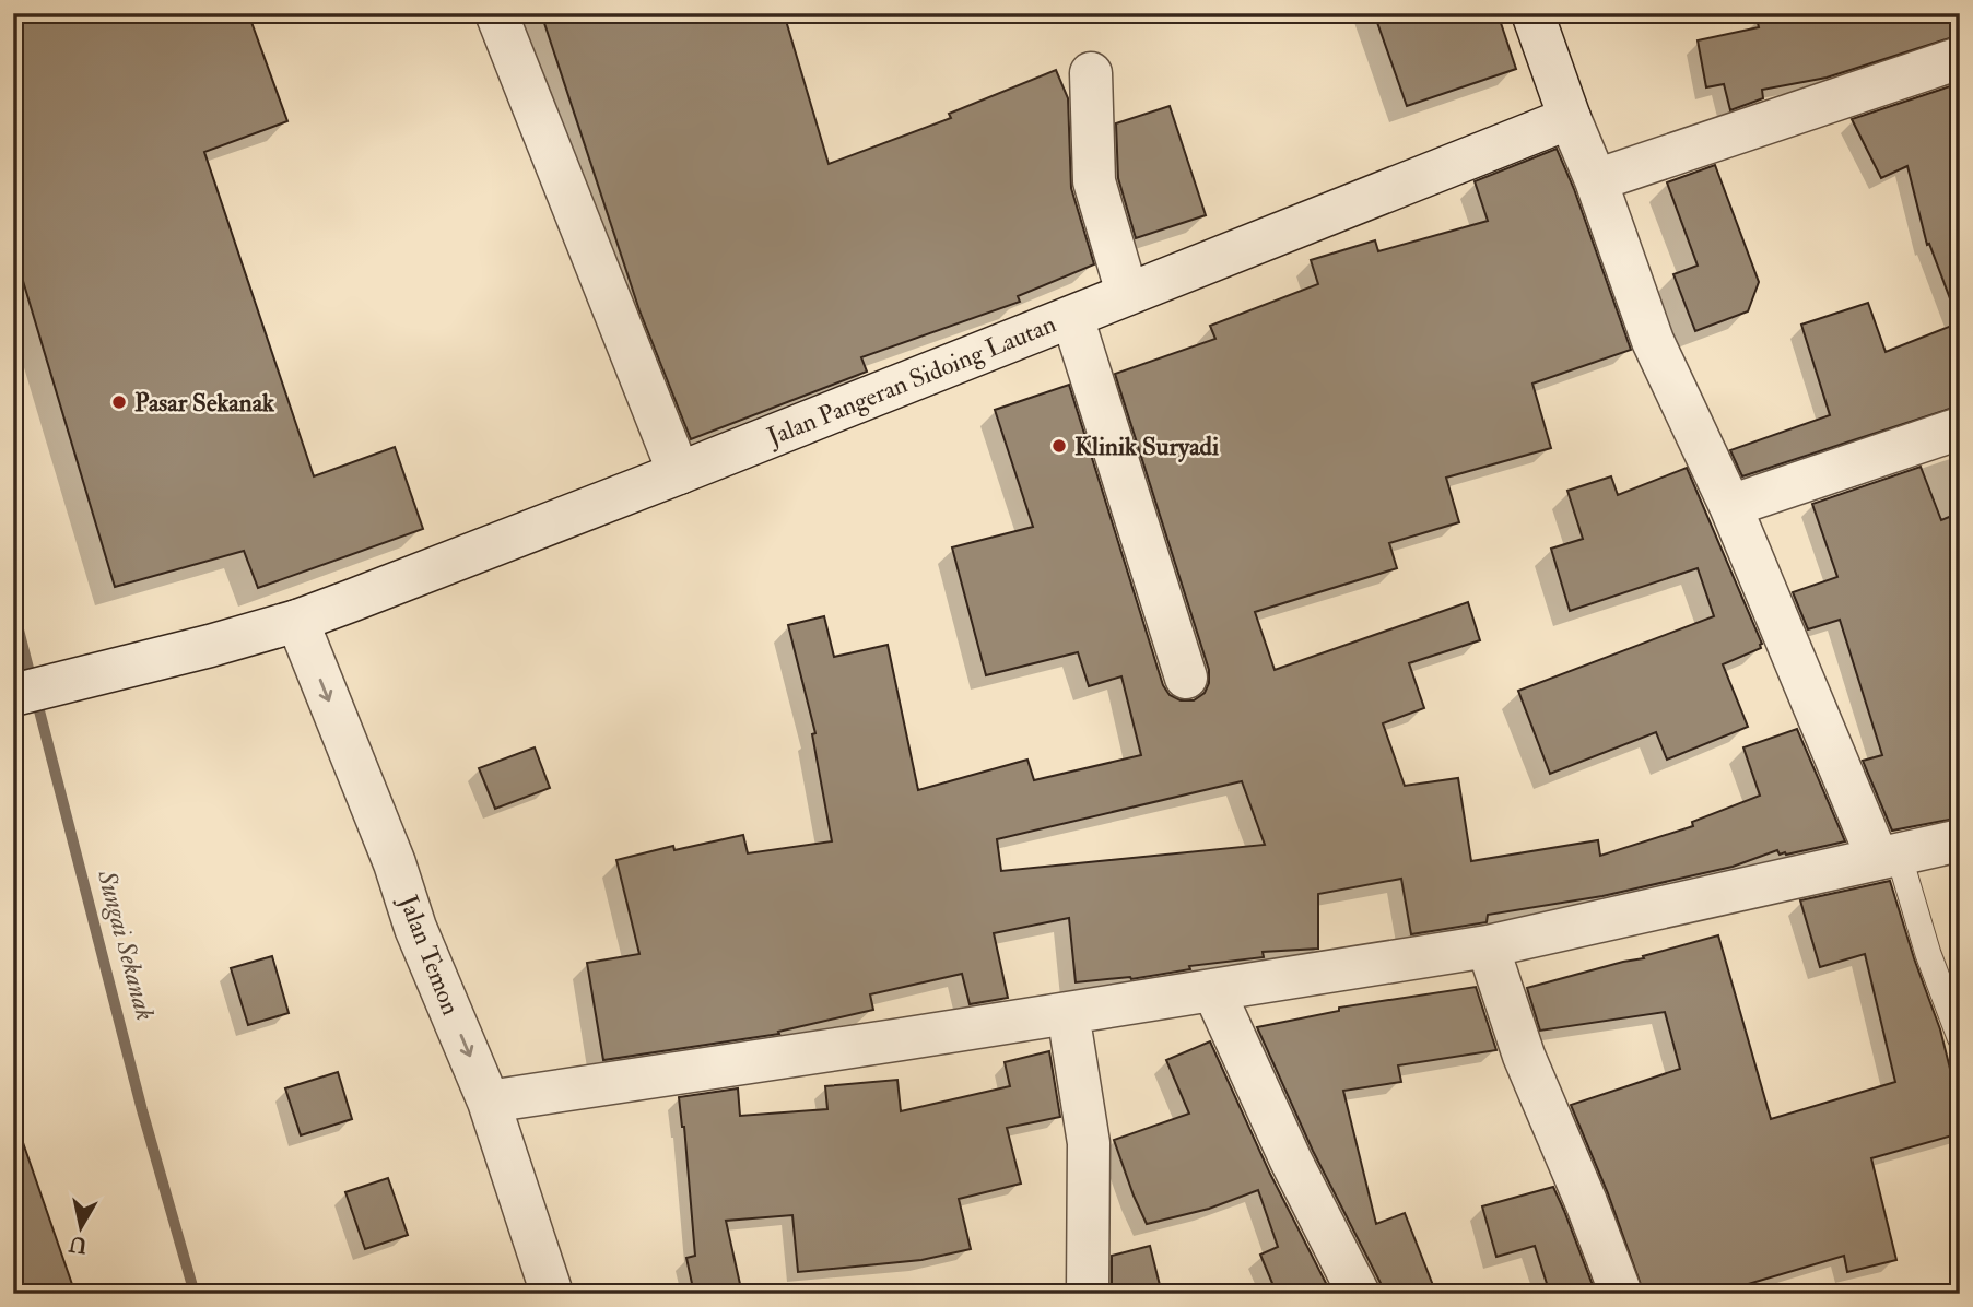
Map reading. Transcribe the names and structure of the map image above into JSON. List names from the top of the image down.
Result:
{
  "streets": {
    "street": ["Jalan Pangeran Sidoing Lautan", "Jalan Temon"]
  },
  "crossings": [
    ["Jalan Pangeran Sidoing Lautan", "Jalan Temon"]
  ],
  "one_way": ["Jalan Temon"],
  "water": ["Sungai Sekanak"],
  "places": ["Pasar Sekanak", "Klinik Suryadi"],
  "north": "bottom"
}
